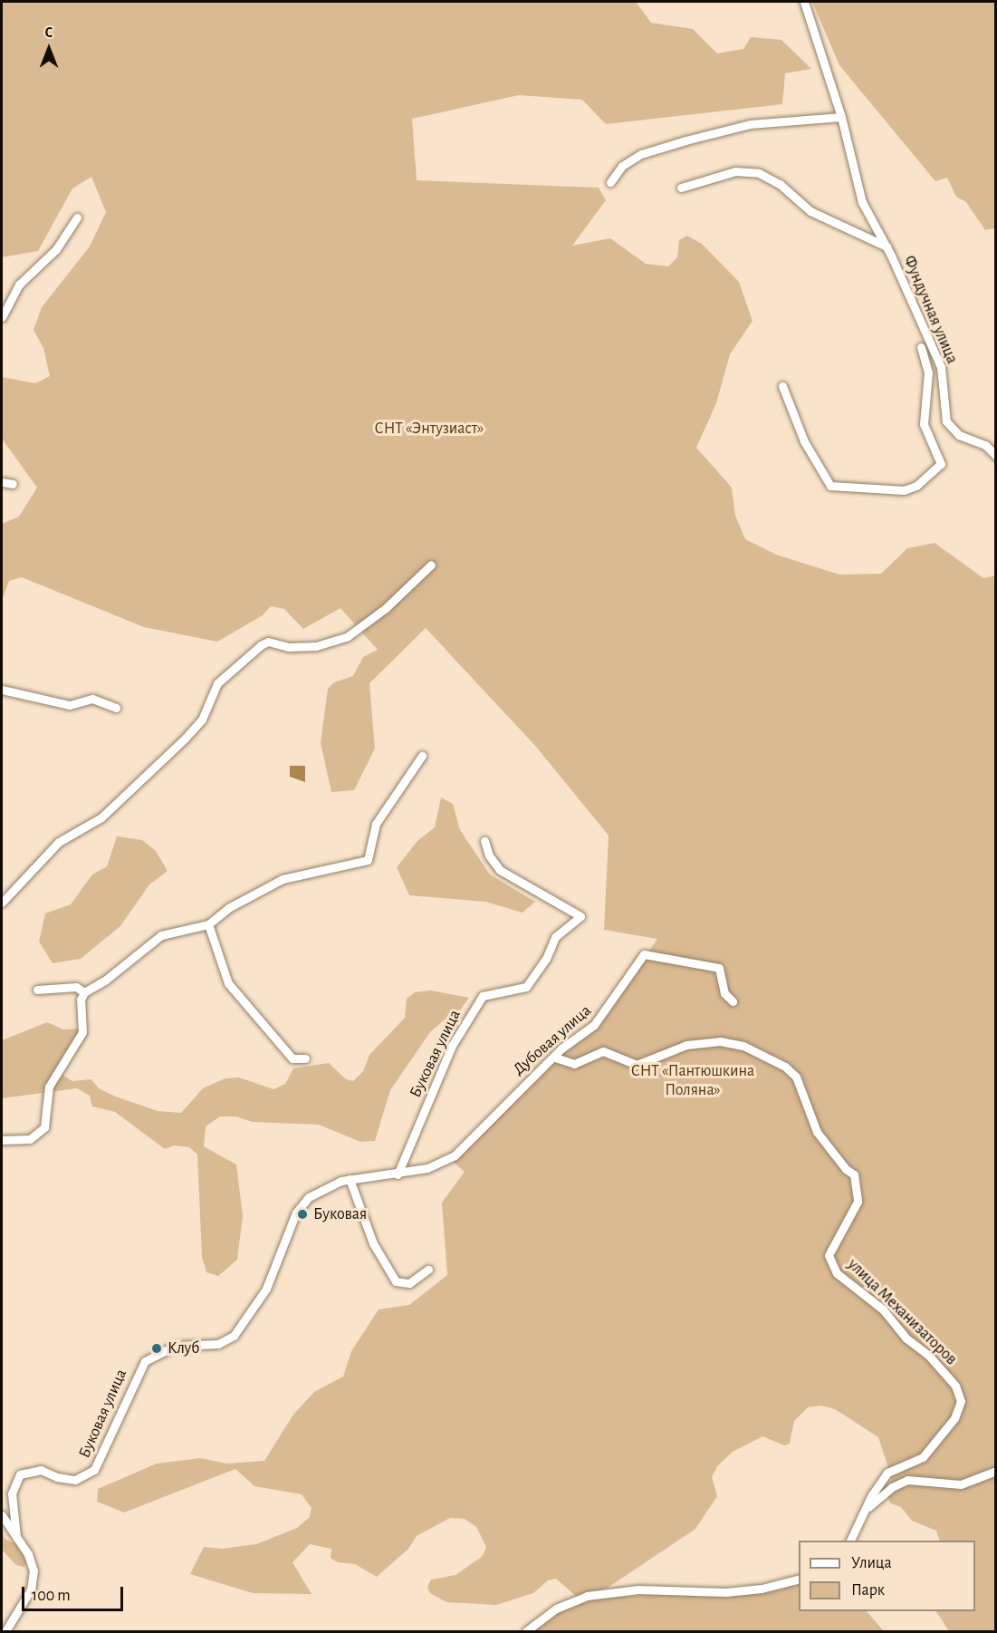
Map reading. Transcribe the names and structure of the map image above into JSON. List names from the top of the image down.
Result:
{
  "streets": {
    "street": [
      "Фундучная улица",
      "Дубовая улица",
      "Буковая улица",
      "улица Механизаторов"
    ]
  },
  "crossings": [
    ["Дубовая улица", "Буковая улица"],
    ["Дубовая улица", "улица Механизаторов"]
  ],
  "parks": ["СНТ «Энтузиаст»", "СНТ «Пантюшкина Поляна»"],
  "places": ["Буковая", "Клуб"],
  "legend": ["Улица", "Парк"],
  "scale_bar": "100 m",
  "north": "top"
}
